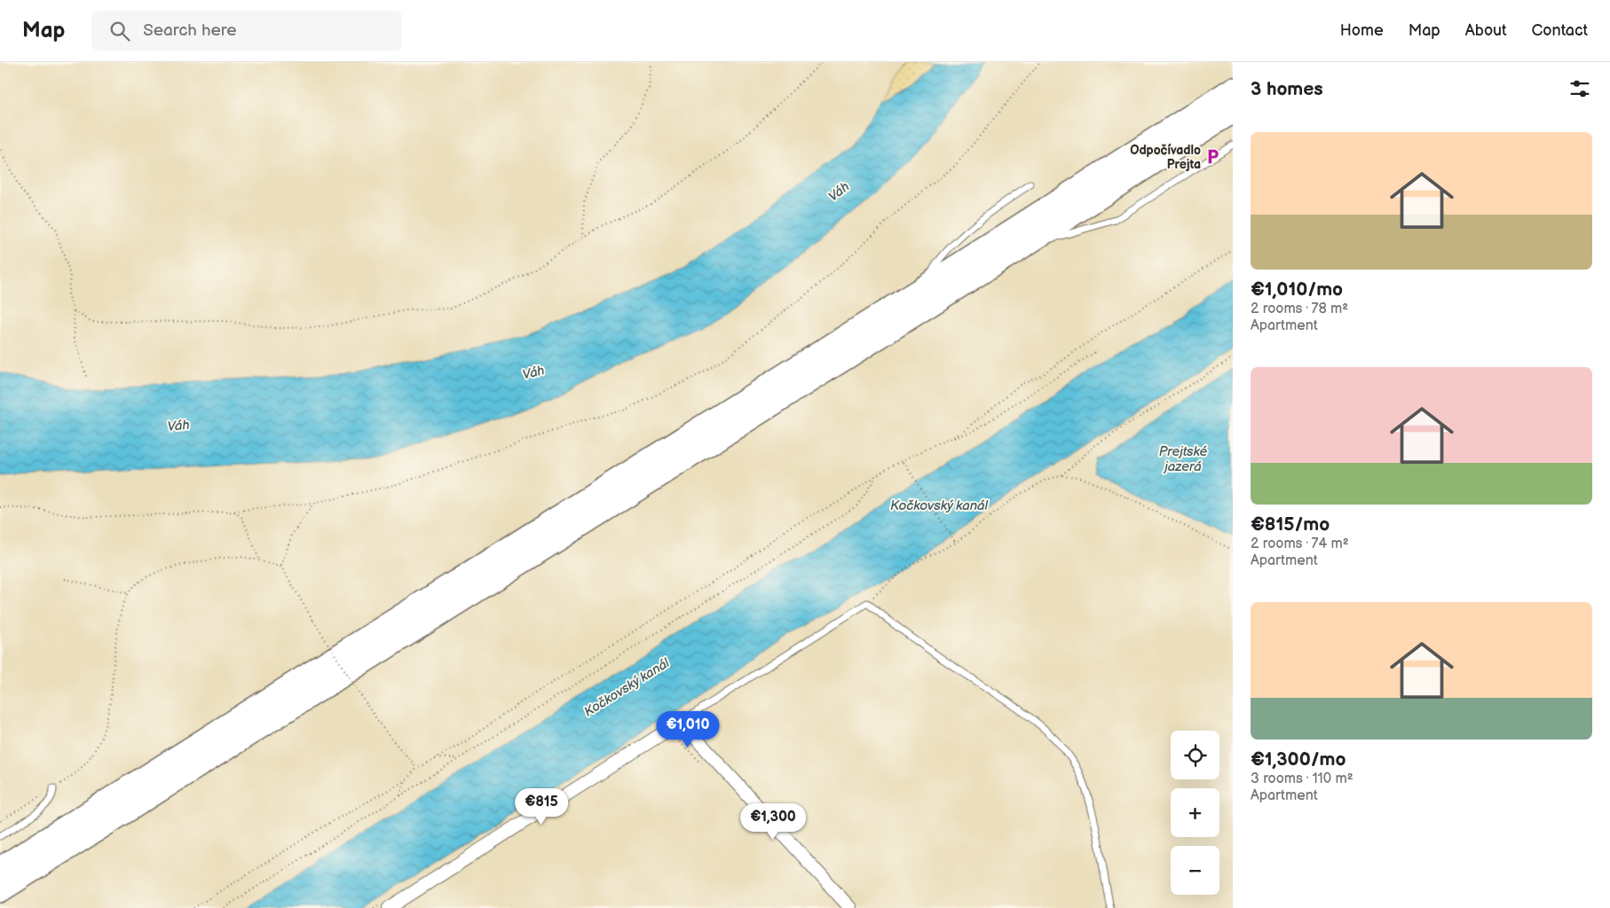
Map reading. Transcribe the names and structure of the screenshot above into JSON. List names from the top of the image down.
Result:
{
  "water": ["Váh", "Prejtské jazerá", "Kočkovský kanál"],
  "places": {
    "parking": ["Odpočívadlo Prejta"]
  },
  "page": {
    "header": "Map",
    "search": "Search here",
    "nav": [
      "Home",
      "Map",
      "About",
      "Contact"
    ],
    "heading": "3 homes",
    "list": [
      {
        "name": "€1,010/mo",
        "note": "2 rooms · 78 m² · Apartment"
      },
      {
        "name": "€815/mo",
        "note": "2 rooms · 74 m² · Apartment"
      },
      {
        "name": "€1,300/mo",
        "note": "3 rooms · 110 m² · Apartment"
      }
    ],
    "price": ["€1,010", "€815", "€1,300"],
    "map_buttons": ["+", "−"]
  }
}
